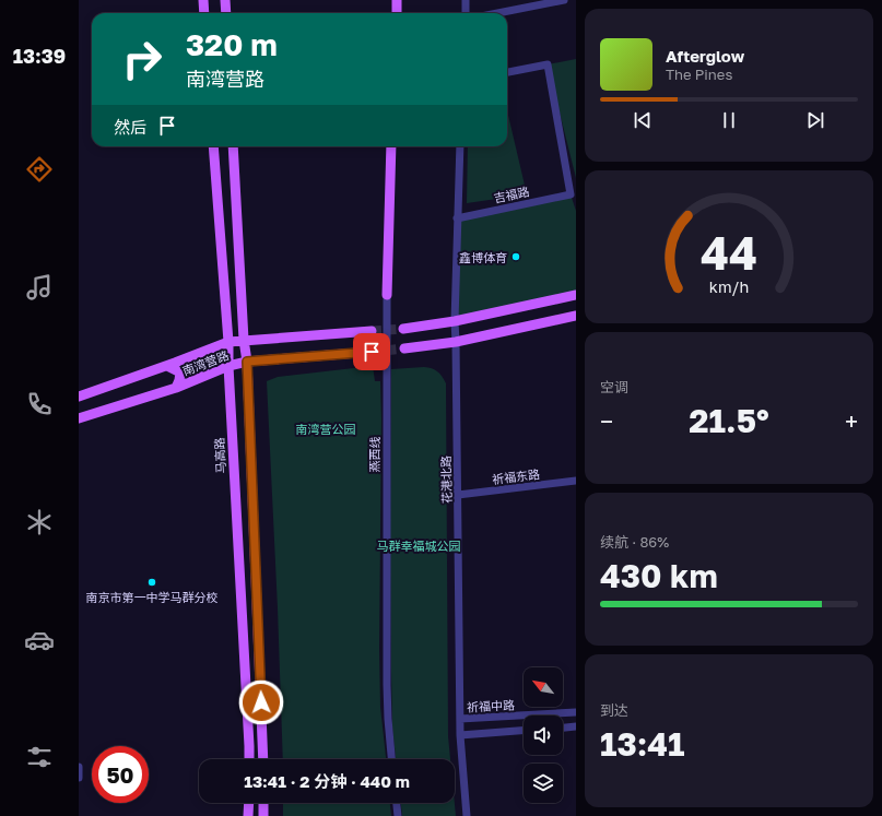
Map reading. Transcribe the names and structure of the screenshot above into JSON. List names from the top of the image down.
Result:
{
  "streets": {
    "main road": ["南湾营路", "燕西线", "马高路"],
    "street": [
      "吉福路",
      "祈福东路",
      "花港北路",
      "祈福中路"
    ]
  },
  "crossings": [
    ["吉福路", "花港北路"],
    ["南湾营路", "马高路"],
    ["祈福东路", "花港北路"],
    ["花港北路", "祈福中路"]
  ],
  "parks": ["南湾营公园", "马群幸福城公园"],
  "places": ["鑫博体育", "南京市第一中学马群分校"],
  "north": "top left",
  "page": {
    "tabs": "13:39",
    "turn": ["320 m", "南湾营路"],
    "song": ["Afterglow", "The Pines"],
    "then": "然后",
    "tile": [
      "空调",
      ["续航 · 86%", "430 km"],
      ["到达", "13:41"]
    ],
    "heat": ["−", "21.5°", "+"],
    "limit": "50",
    "trip": "13:41 · 2 分钟 · 440 m",
    "gauge": ["44", "km/h"]
  }
}
